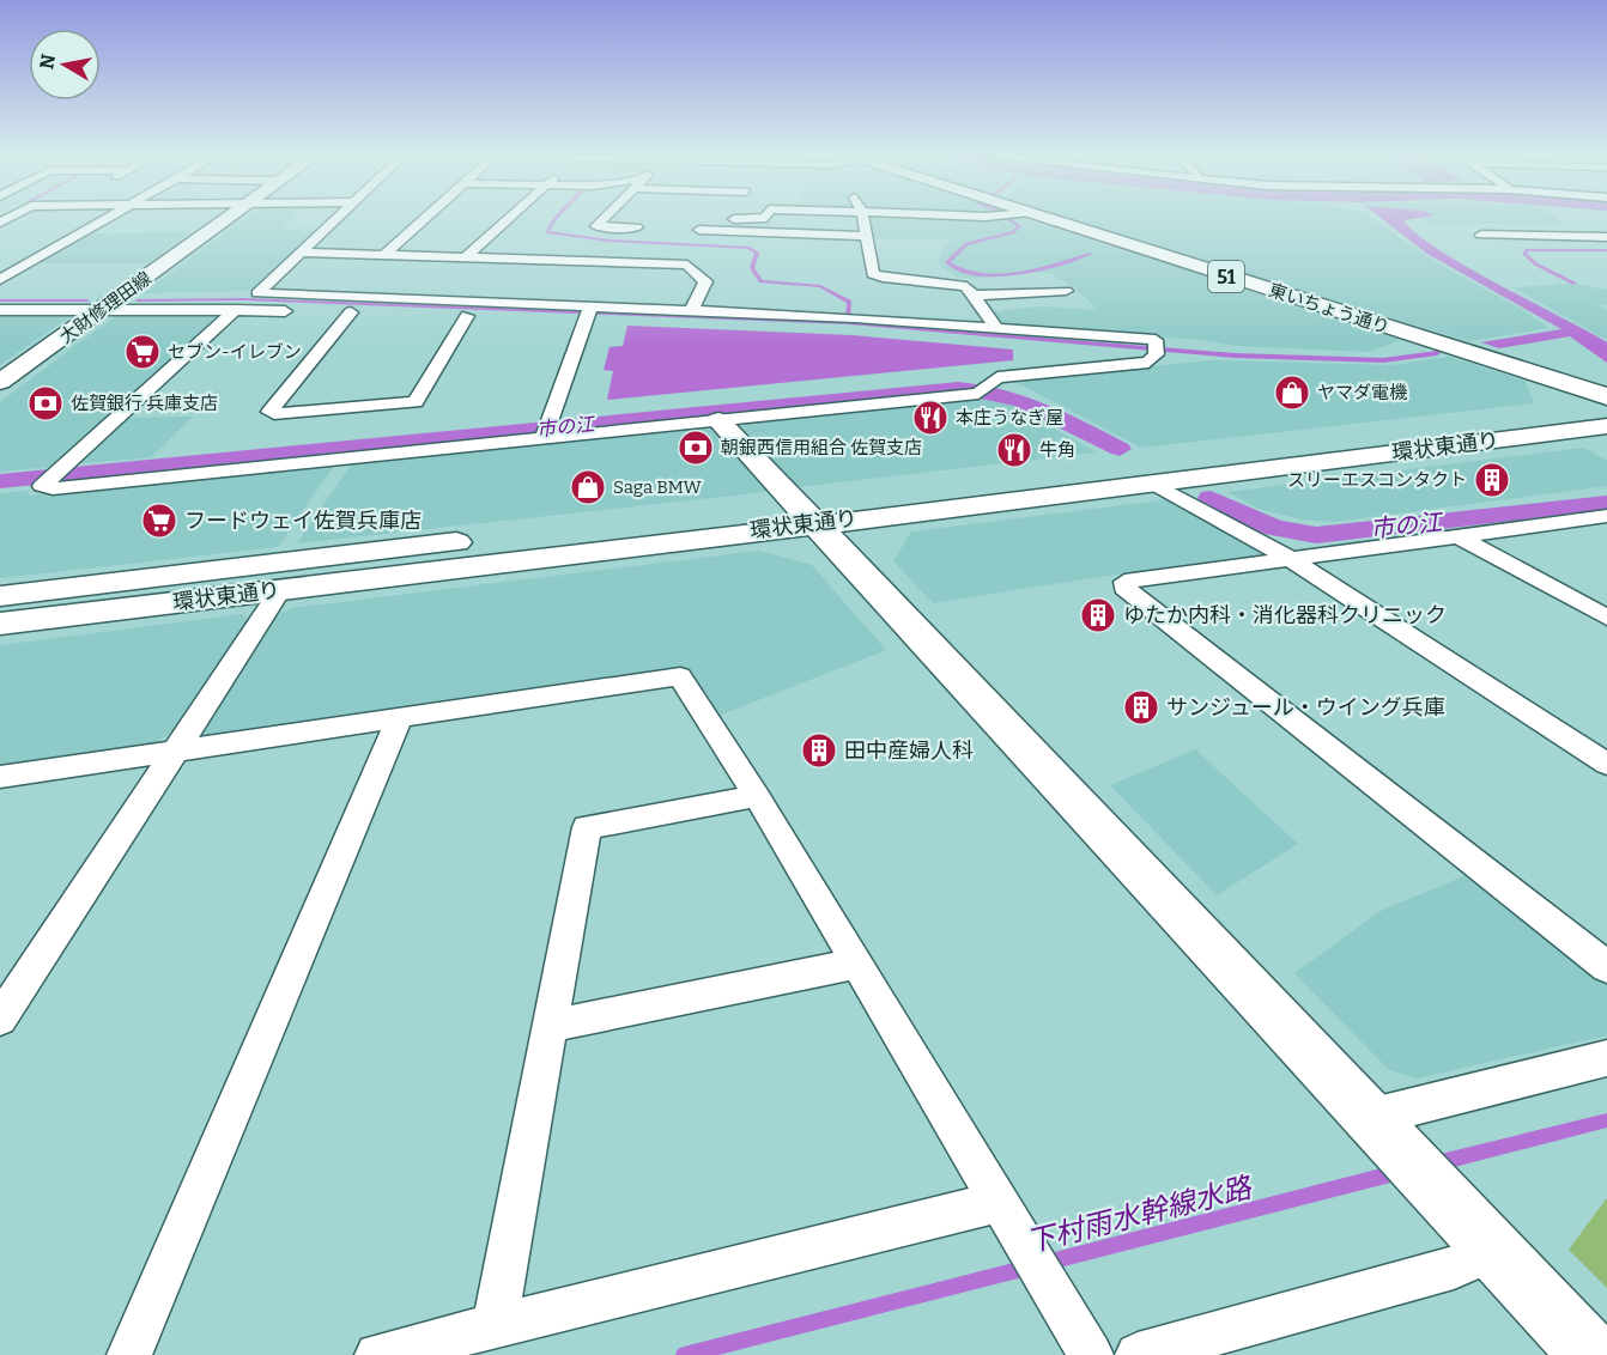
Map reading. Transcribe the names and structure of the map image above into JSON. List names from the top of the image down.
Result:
{
  "streets": {
    "main road": [
      "51",
      "大財修理田線",
      "東いちょう通り",
      "環状東通り"
    ]
  },
  "water": ["市の江", "下村雨水幹線水路"],
  "places": {
    "supermarket": ["セブン-イレブン", "フードウェイ佐賀兵庫店"],
    "shop": ["ヤマダ電機", "Saga BMW"],
    "bank": ["佐賀銀行 兵庫支店", "朝銀西信用組合 佐賀支店"],
    "restaurant": ["本庄うなぎ屋", "牛角"],
    "building": [
      "スリーエスコンタクト",
      "ゆたか内科・消化器科クリニック",
      "サンジュール・ウイング兵庫",
      "田中産婦人科"
    ]
  },
  "north": "left"
}
